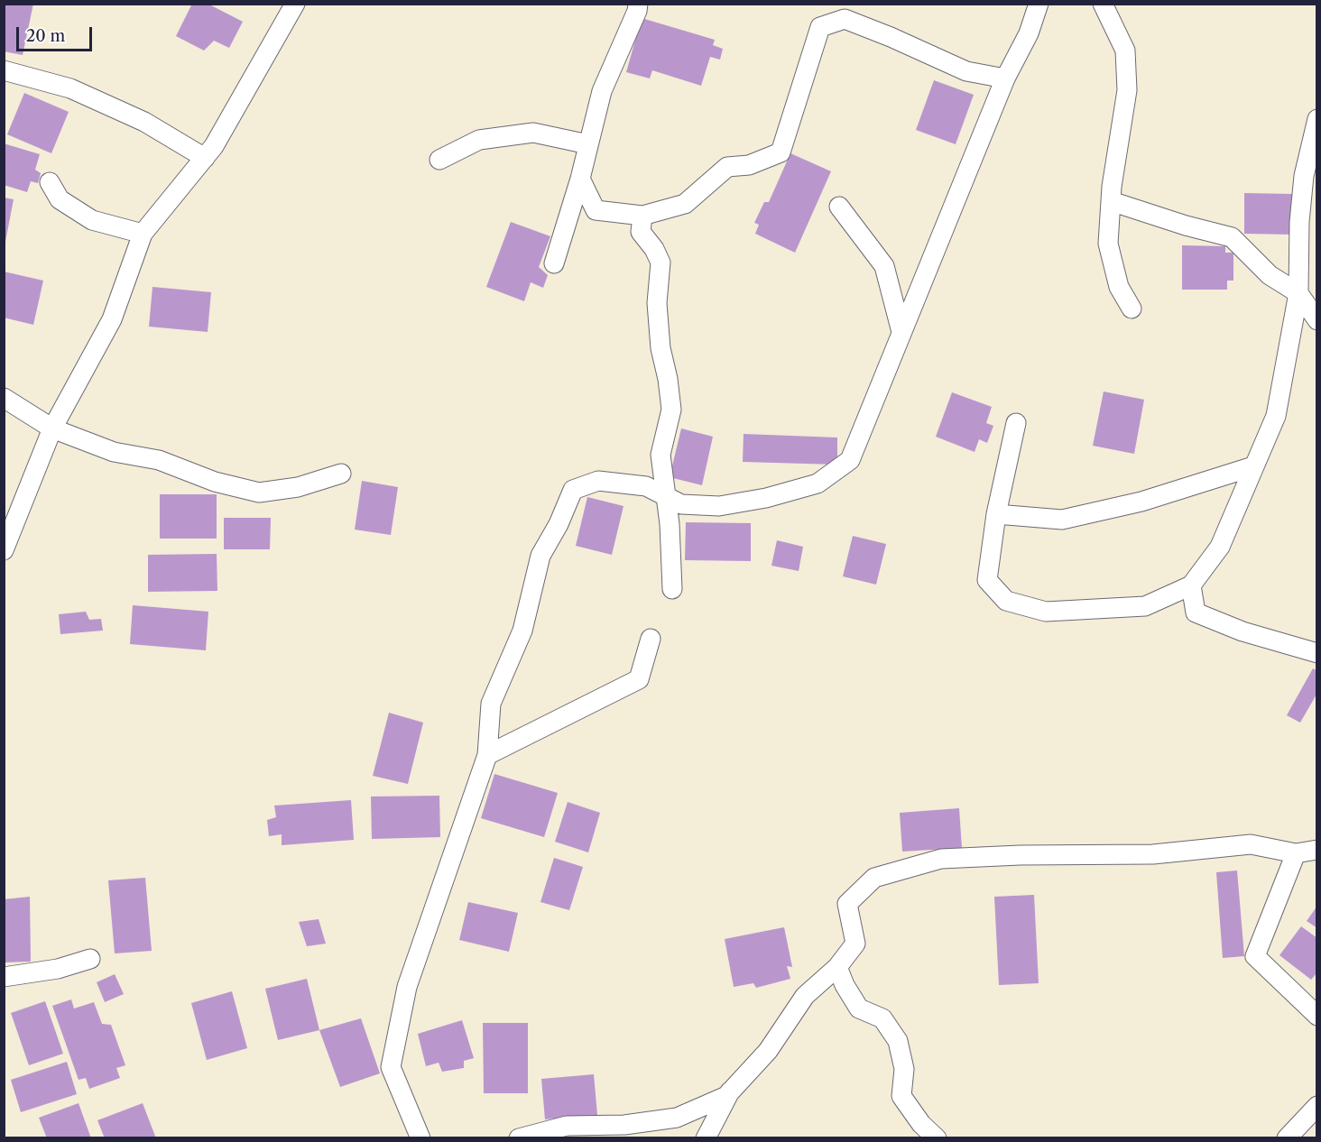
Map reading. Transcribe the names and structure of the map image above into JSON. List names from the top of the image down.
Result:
{
  "scale_bar": "20 m"
}
